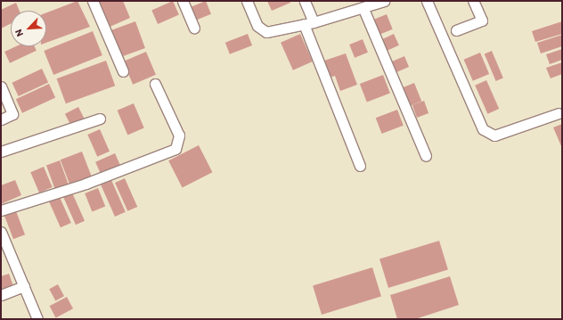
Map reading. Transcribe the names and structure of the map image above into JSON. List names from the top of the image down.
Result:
{
  "north": "bottom left"
}
